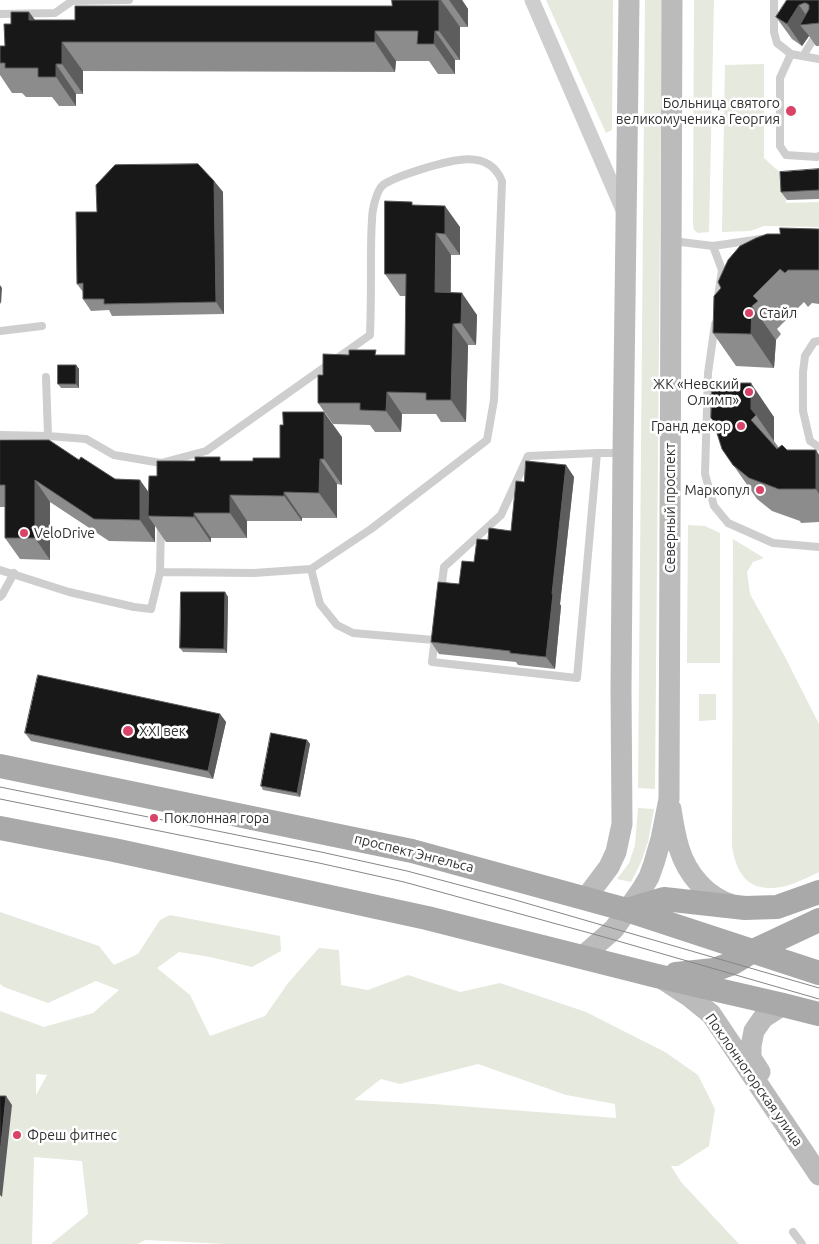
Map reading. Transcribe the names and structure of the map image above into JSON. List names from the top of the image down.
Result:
{
  "streets": {
    "main road": ["Северный проспект", "проспект Энгельса", "Поклонногорская улица"]
  },
  "crossings": [
    ["Северный проспект", "проспект Энгельса"]
  ],
  "places": [
    "Больница святого великомученика Георгия",
    "Стайл",
    "ЖК «Невский Олимп»",
    "Гранд декор",
    "Маркопул",
    "VeloDrive",
    "XXI век",
    "Поклонная гора",
    "Фреш фитнес"
  ]
}
